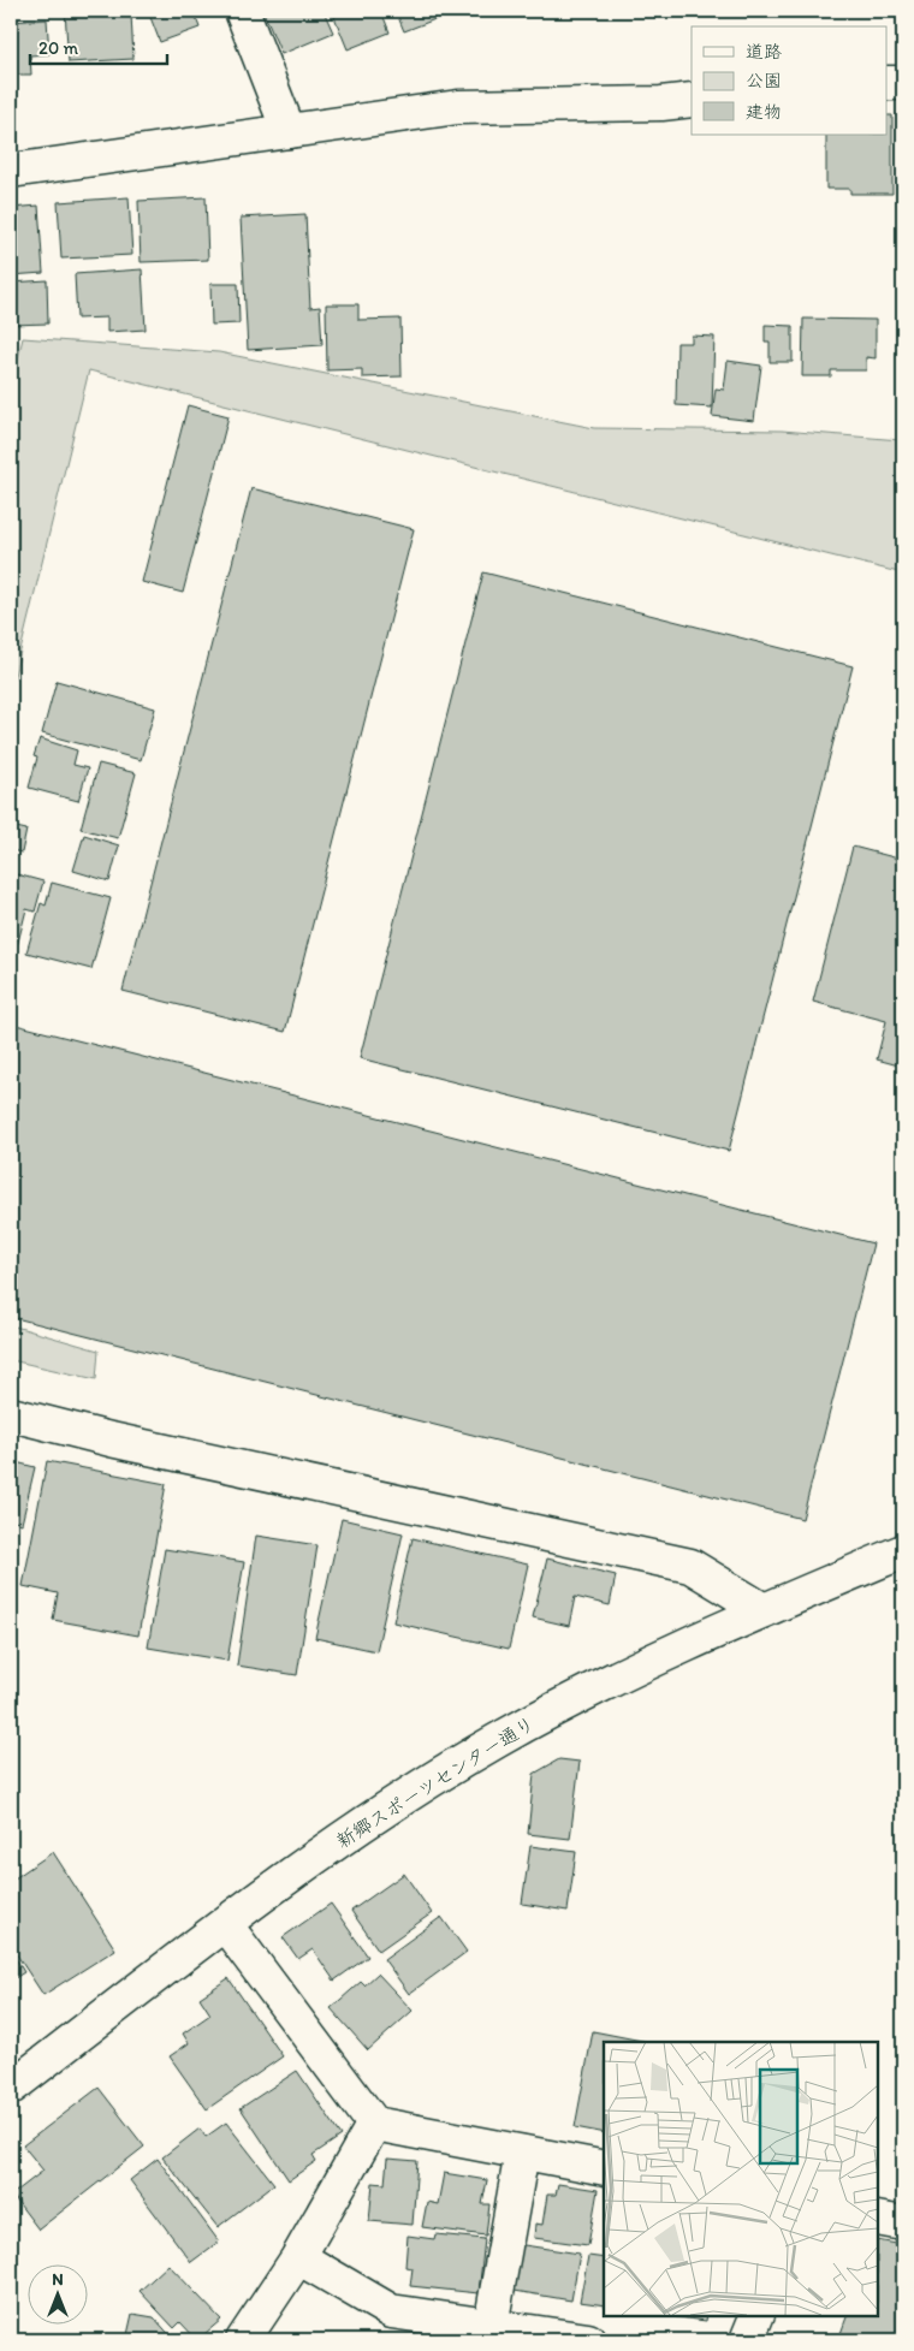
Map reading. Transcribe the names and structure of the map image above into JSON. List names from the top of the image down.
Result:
{
  "streets": {
    "street": ["新郷スポーツセンター通り"]
  },
  "legend": ["道路", "公園", "建物"],
  "scale_bar": "20 m",
  "north": "top"
}
